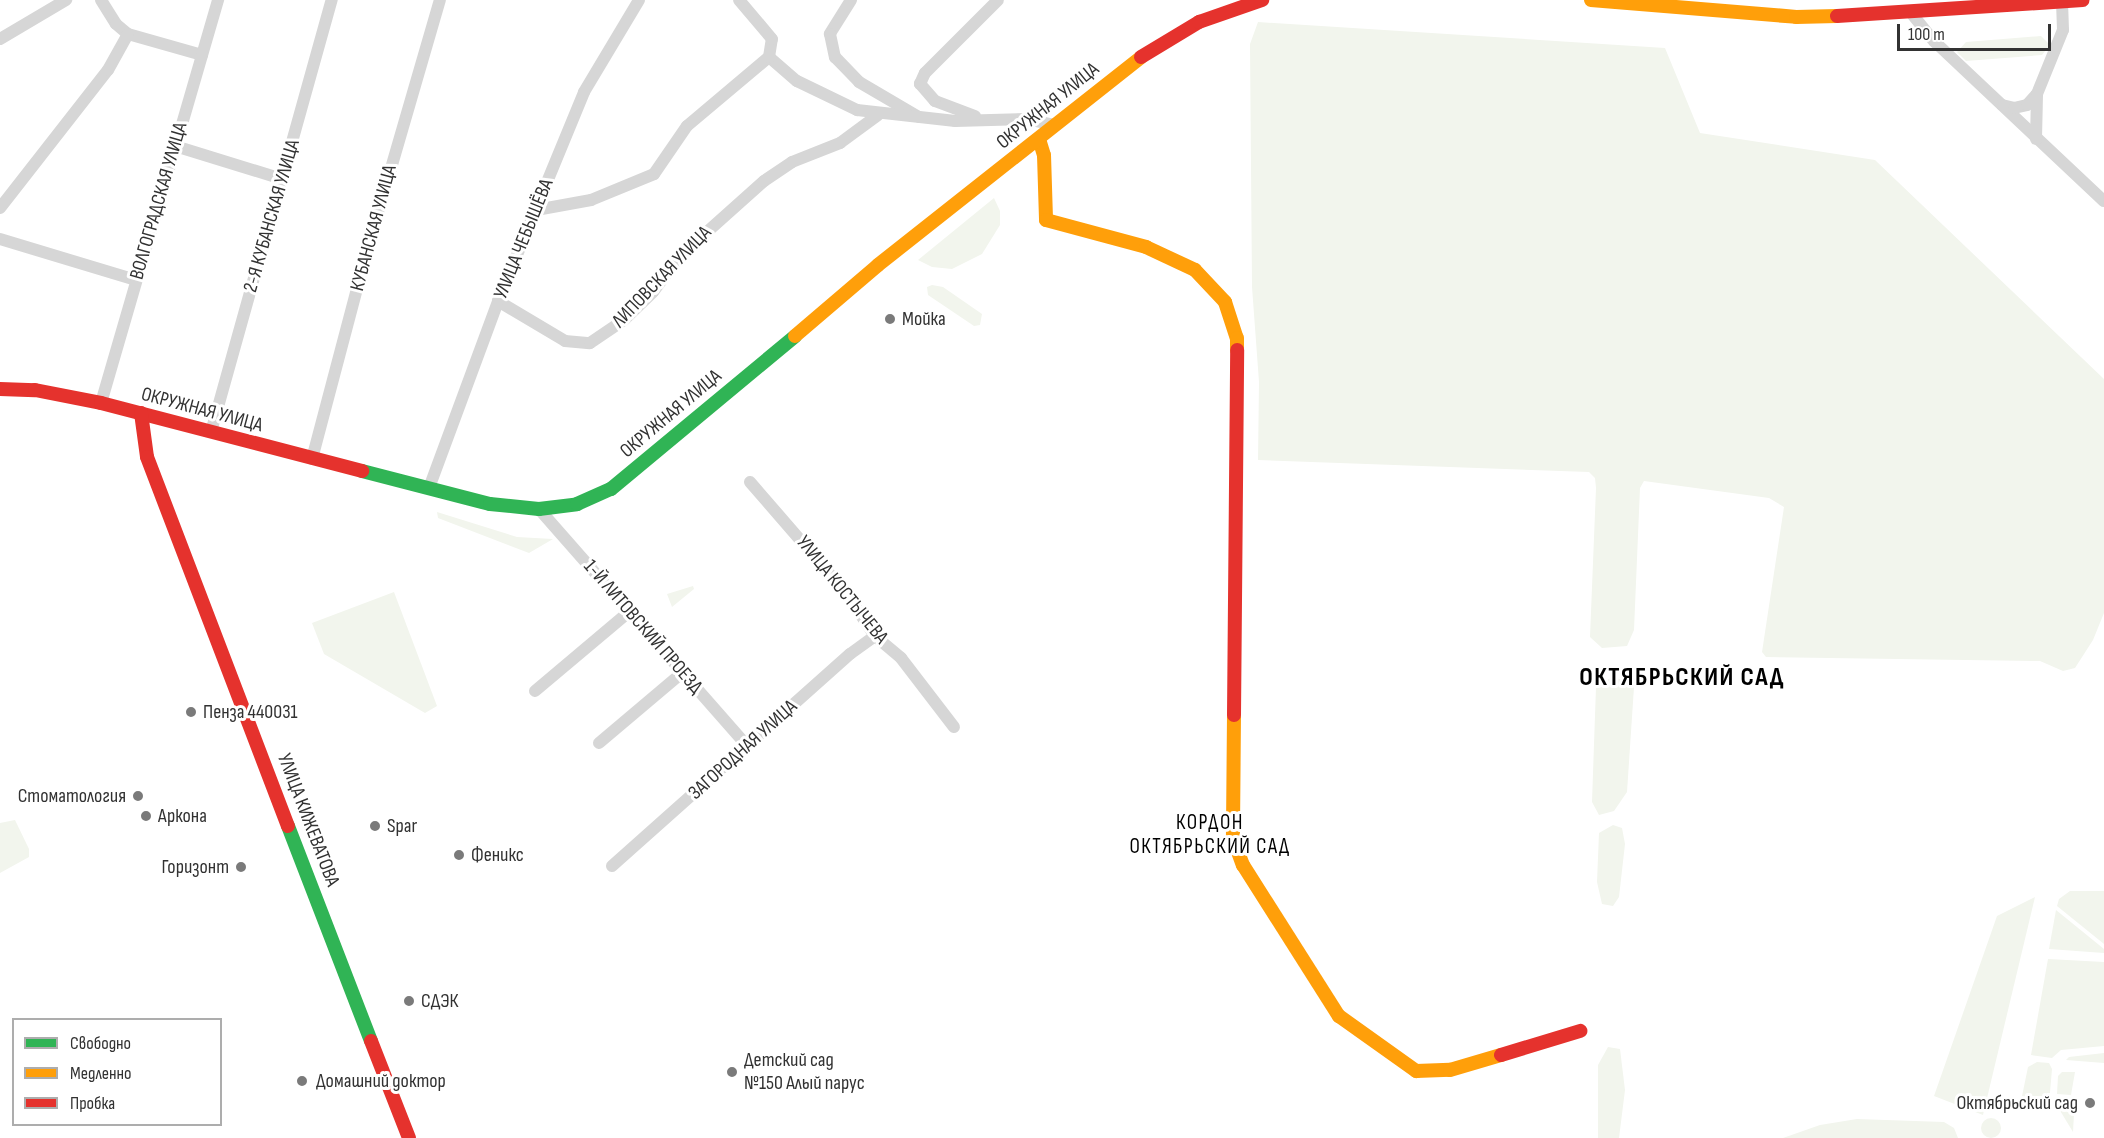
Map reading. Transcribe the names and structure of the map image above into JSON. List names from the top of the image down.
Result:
{
  "streets": {
    "main road": ["ОКРУЖНАЯ УЛИЦА", "УЛИЦА КИЖЕВАТОВА"],
    "street": [
      "ВОЛГОГРАДСКАЯ УЛИЦА",
      "2-Я КУБАНСКАЯ УЛИЦА",
      "КУБАНСКАЯ УЛИЦА",
      "УЛИЦА ЧЕБЫШЁВА",
      "ЛИПОВСКАЯ УЛИЦА",
      "УЛИЦА КОСТЫЧЕВА",
      "1-Й ЛИТОВСКИЙ ПРОЕЗД",
      "ЗАГОРОДНАЯ УЛИЦА"
    ]
  },
  "crossings": [
    ["ОКРУЖНАЯ УЛИЦА", "ВОЛГОГРАДСКАЯ УЛИЦА"],
    ["ОКРУЖНАЯ УЛИЦА", "2-Я КУБАНСКАЯ УЛИЦА"],
    ["ОКРУЖНАЯ УЛИЦА", "КУБАНСКАЯ УЛИЦА"],
    ["ОКРУЖНАЯ УЛИЦА", "УЛИЦА ЧЕБЫШЁВА"],
    ["ОКРУЖНАЯ УЛИЦА", "1-Й ЛИТОВСКИЙ ПРОЕЗД"],
    ["ОКРУЖНАЯ УЛИЦА", "УЛИЦА КИЖЕВАТОВА"],
    ["УЛИЦА ЧЕБЫШЁВА", "ЛИПОВСКАЯ УЛИЦА"],
    ["УЛИЦА КОСТЫЧЕВА", "ЗАГОРОДНАЯ УЛИЦА"],
    ["1-Й ЛИТОВСКИЙ ПРОЕЗД", "ЗАГОРОДНАЯ УЛИЦА"]
  ],
  "districts": ["ОКТЯБРЬСКИЙ САД", "КОРДОН ОКТЯБРЬСКИЙ САД"],
  "places": [
    "Мойка",
    "Пенза 440031",
    "Стоматология",
    "Аркона",
    "Spar",
    "Феникс",
    "Горизонт",
    "СДЭК",
    "Детский сад №150 Алый парус",
    "Домашний доктор",
    "Октябрьский сад"
  ],
  "legend": ["Свободно", "Медленно", "Пробка"],
  "scale_bar": "100 m"
}
